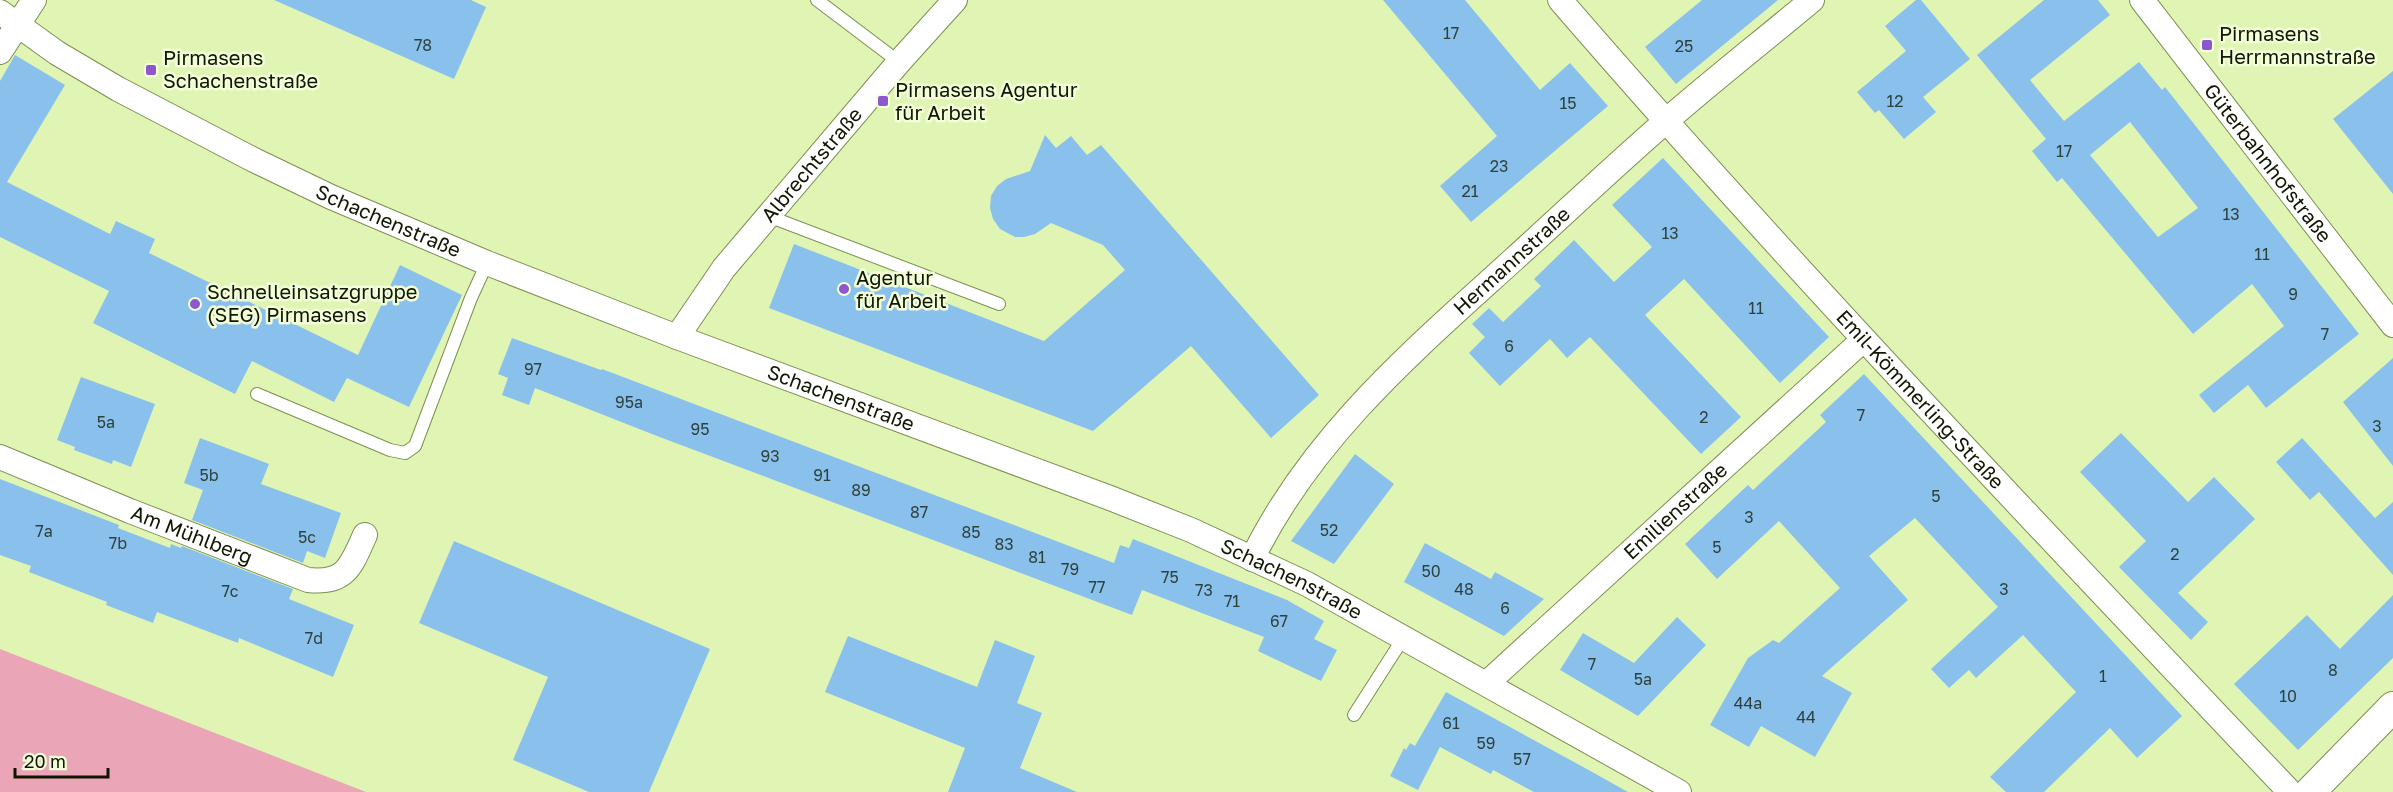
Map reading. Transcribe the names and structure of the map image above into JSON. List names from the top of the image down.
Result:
{
  "streets": {
    "street": [
      "Güterbahnhofstraße",
      "Albrechtstraße",
      "Schachenstraße",
      "Hermannstraße",
      "Emil-Kömmerling-Straße",
      "Emilienstraße",
      "Am Mühlberg"
    ]
  },
  "crossings": [
    ["Albrechtstraße", "Schachenstraße"],
    ["Schachenstraße", "Hermannstraße"],
    ["Schachenstraße", "Emilienstraße"],
    ["Hermannstraße", "Emil-Kömmerling-Straße"],
    ["Emil-Kömmerling-Straße", "Emilienstraße"]
  ],
  "places": {
    "transit": ["Pirmasens Herrmannstraße", "Pirmasens Schachenstraße", "Pirmasens Agentur für Arbeit"],
    "other": ["Agentur für Arbeit", "Schnelleinsatzgruppe (SEG) Pirmasens"]
  },
  "house_numbers": [
    "17",
    "78",
    "25",
    "12",
    "15",
    "17",
    "23",
    "21",
    "13",
    "13",
    "11",
    "9",
    "11",
    "7",
    "6",
    "97",
    "95a",
    "7",
    "2",
    "5a",
    "3",
    "95",
    "93",
    "5b",
    "91",
    "89",
    "5",
    "87",
    "3",
    "52",
    "7a",
    "85",
    "5c",
    "7b",
    "83",
    "5",
    "2",
    "81",
    "79",
    "50",
    "75",
    "77",
    "48",
    "3",
    "73",
    "7c",
    "71",
    "6",
    "67",
    "7d",
    "7",
    "8",
    "1",
    "5a",
    "10",
    "44a",
    "44",
    "61",
    "59",
    "57"
  ],
  "scale_bar": "20 m"
}
